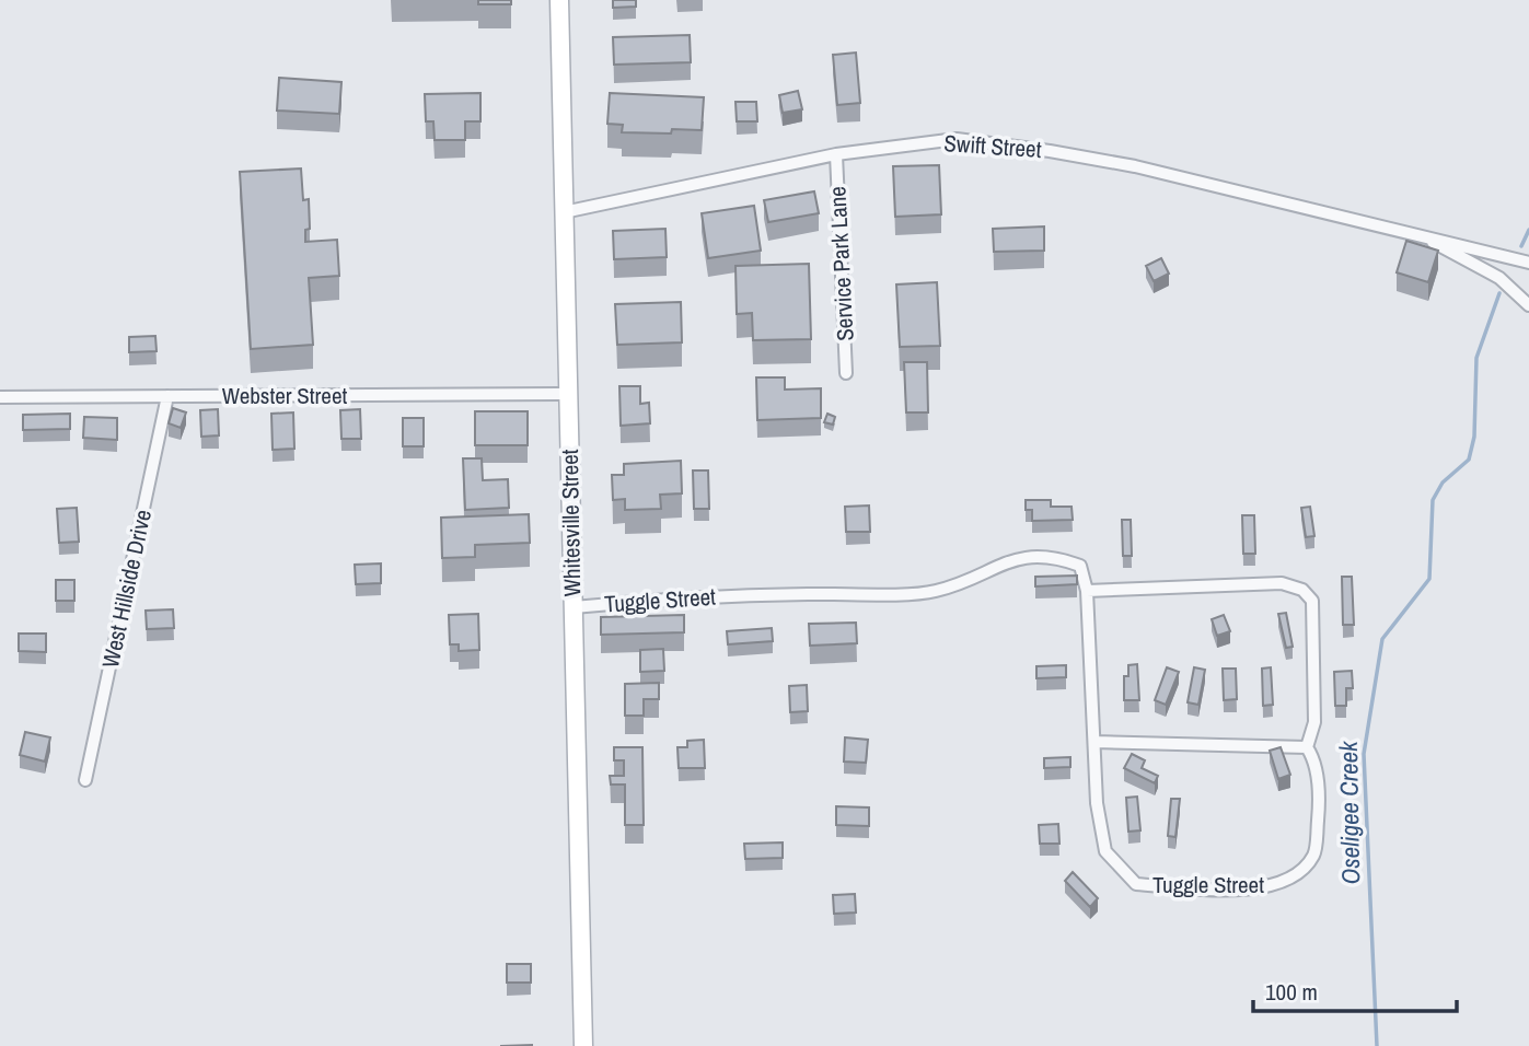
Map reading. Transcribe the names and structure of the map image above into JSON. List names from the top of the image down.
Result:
{
  "streets": {
    "main road": ["Whitesville Street"],
    "street": [
      "Swift Street",
      "Service Park Lane",
      "Webster Street",
      "West Hillside Drive",
      "Tuggle Street"
    ]
  },
  "crossings": [
    ["Swift Street", "Service Park Lane"],
    ["Swift Street", "Whitesville Street"],
    ["Webster Street", "Whitesville Street"],
    ["Webster Street", "West Hillside Drive"],
    ["Whitesville Street", "Tuggle Street"]
  ],
  "water": ["Oseligee Creek"],
  "scale_bar": "100 m"
}
